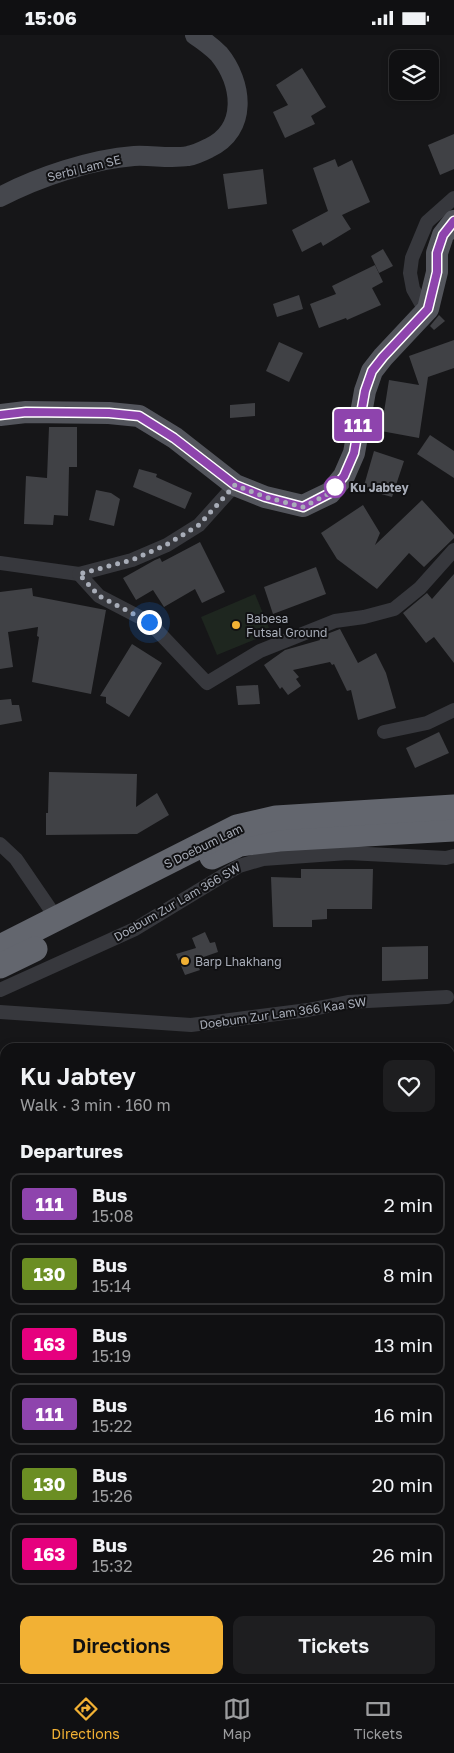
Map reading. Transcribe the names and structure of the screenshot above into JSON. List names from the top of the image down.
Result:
{
  "streets": {
    "highway": ["S Doebum Lam"],
    "street": ["Serbi Lam SE", "Doebum Zur Lam 366 SW", "Doebum Zur Lam 366 Kaa SW"]
  },
  "places": ["Ku Jabtey", "Babesa Futsal Ground", "Barp Lhakhang"],
  "lines": ["bus line 111"],
  "page": {
    "status": "15:06",
    "on_map": "111",
    "heading": [
      ["Ku Jabtey", "Walk · 3 min · 160 m"],
      "Departures"
    ],
    "list": [
      {
        "mark": "111",
        "name": "Bus",
        "note": "15:08",
        "value": "2 min"
      },
      {
        "mark": "130",
        "name": "Bus",
        "note": "15:14",
        "value": "8 min"
      },
      {
        "mark": "163",
        "name": "Bus",
        "note": "15:19",
        "value": "13 min"
      },
      {
        "mark": "111",
        "name": "Bus",
        "note": "15:22",
        "value": "16 min"
      },
      {
        "mark": "130",
        "name": "Bus",
        "note": "15:26",
        "value": "20 min"
      },
      {
        "mark": "163",
        "name": "Bus",
        "note": "15:32",
        "value": "26 min"
      }
    ],
    "buttons": ["Directions", "Tickets"],
    "tabs": ["Directions", "Map", "Tickets"]
  }
}
